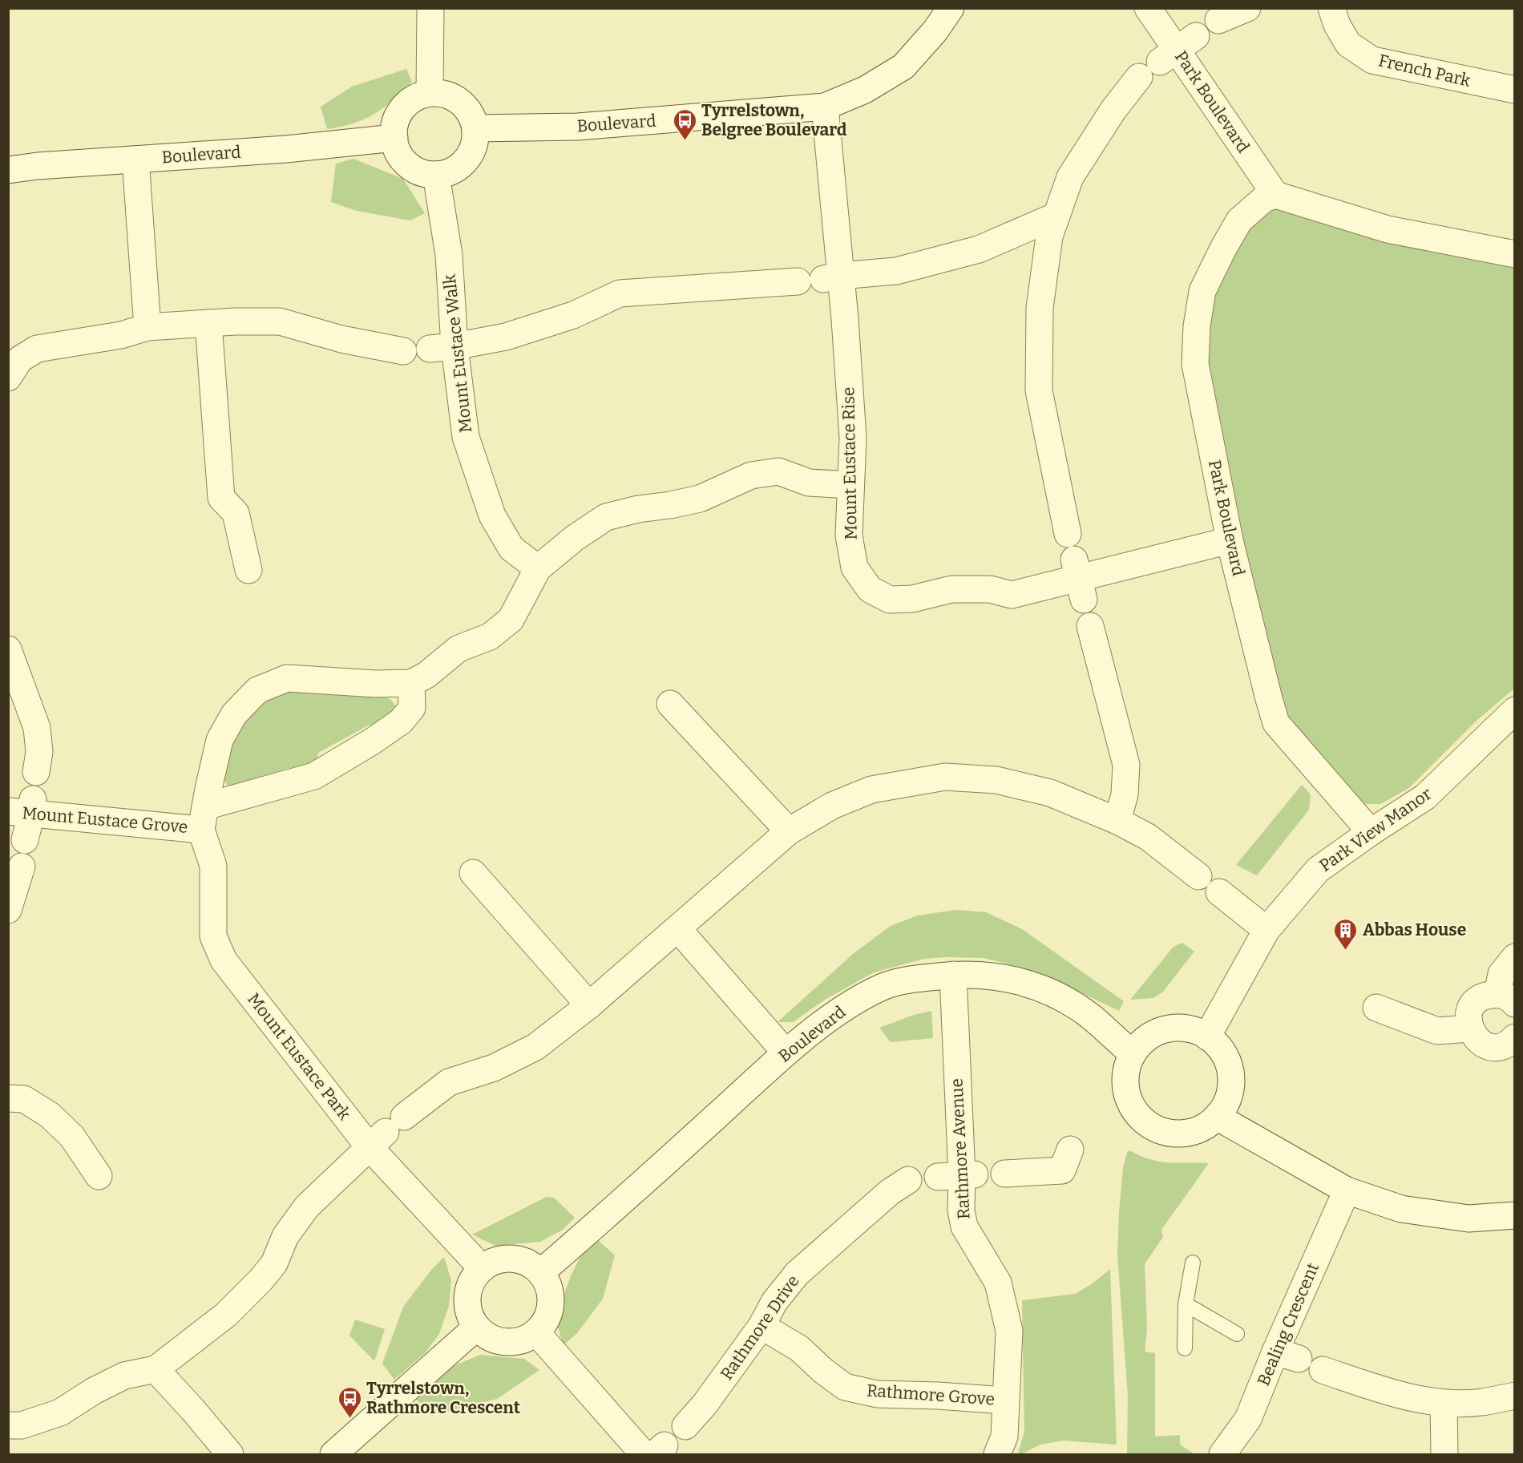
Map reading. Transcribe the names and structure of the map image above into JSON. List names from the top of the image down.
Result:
{
  "streets": {
    "street": [
      "French Park",
      "Park Boulevard",
      "Boulevard",
      "Mount Eustace Walk",
      "Mount Eustace Rise",
      "Mount Eustace Grove",
      "Park View Manor",
      "Mount Eustace Park",
      "Rathmore Avenue",
      "Bealing Crescent",
      "Rathmore Drive",
      "Rathmore Grove"
    ]
  },
  "crossings": [
    ["Park Boulevard", "Mount Eustace Rise"],
    ["Park Boulevard", "Park View Manor"],
    ["Boulevard", "Mount Eustace Walk"],
    ["Boulevard", "Mount Eustace Rise"],
    ["Boulevard", "Park View Manor"],
    ["Boulevard", "Mount Eustace Park"],
    ["Boulevard", "Rathmore Avenue"],
    ["Mount Eustace Grove", "Mount Eustace Park"],
    ["Rathmore Avenue", "Rathmore Grove"],
    ["Rathmore Drive", "Rathmore Grove"]
  ],
  "places": {
    "bus stop": ["Tyrrelstown, Belgree Boulevard", "Tyrrelstown, Rathmore Crescent"],
    "building": ["Abbas House"]
  }
}
